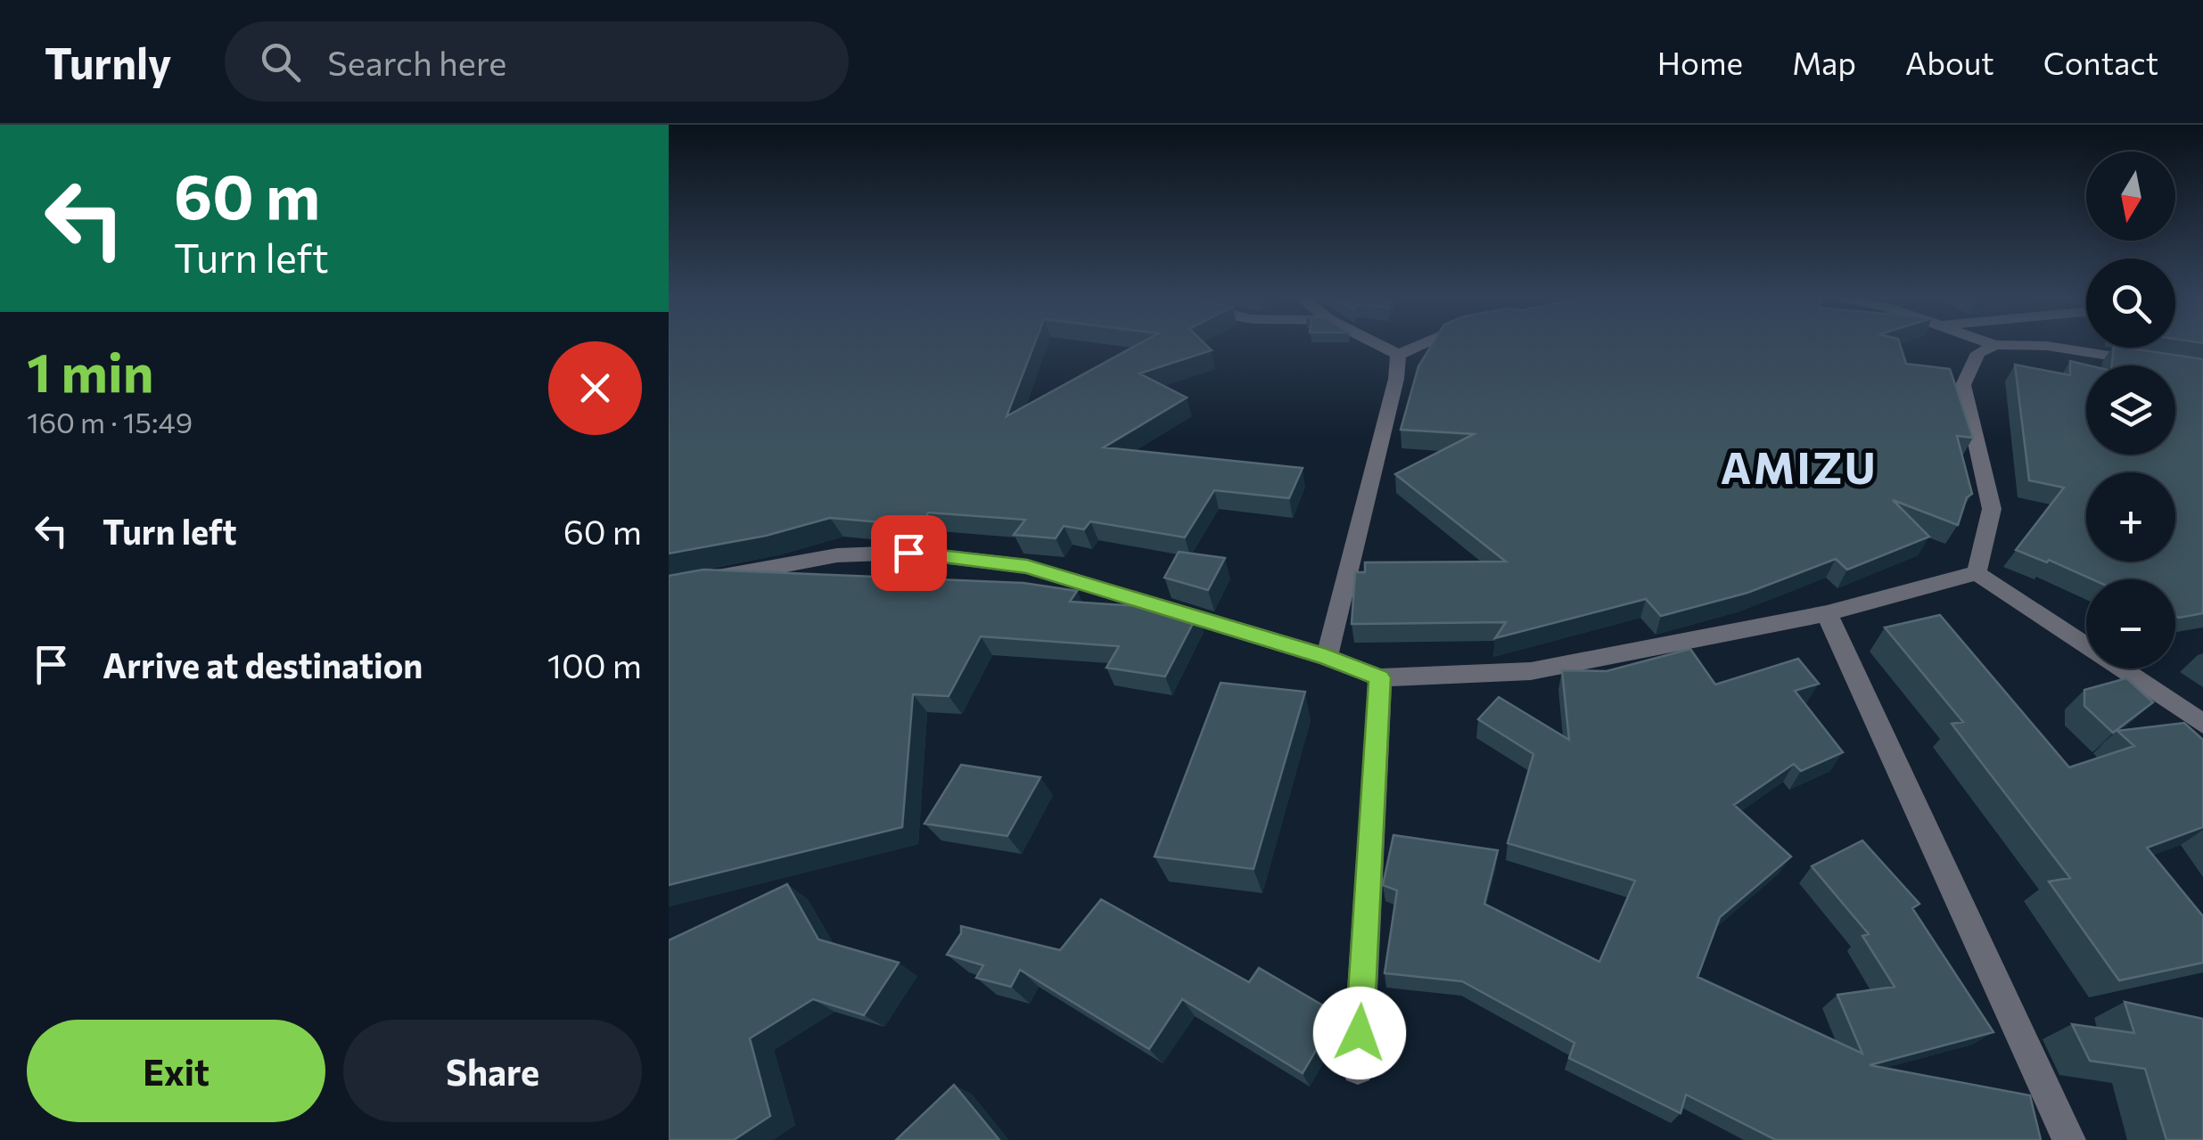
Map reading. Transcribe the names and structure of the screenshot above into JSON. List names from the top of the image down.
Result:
{
  "districts": ["AMIZU"],
  "north": "bottom",
  "page": {
    "header": "Turnly",
    "search": "Search here",
    "nav": [
      "Home",
      "Map",
      "About",
      "Contact"
    ],
    "turn": ["60 m", "Turn left"],
    "map_buttons": ["+", "−"],
    "heading": ["1 min", "160 m · 15:49"],
    "list": [
      {
        "name": "Turn left",
        "value": "60 m"
      },
      {
        "name": "Arrive at destination",
        "value": "100 m"
      }
    ],
    "buttons": ["Exit", "Share"]
  }
}
